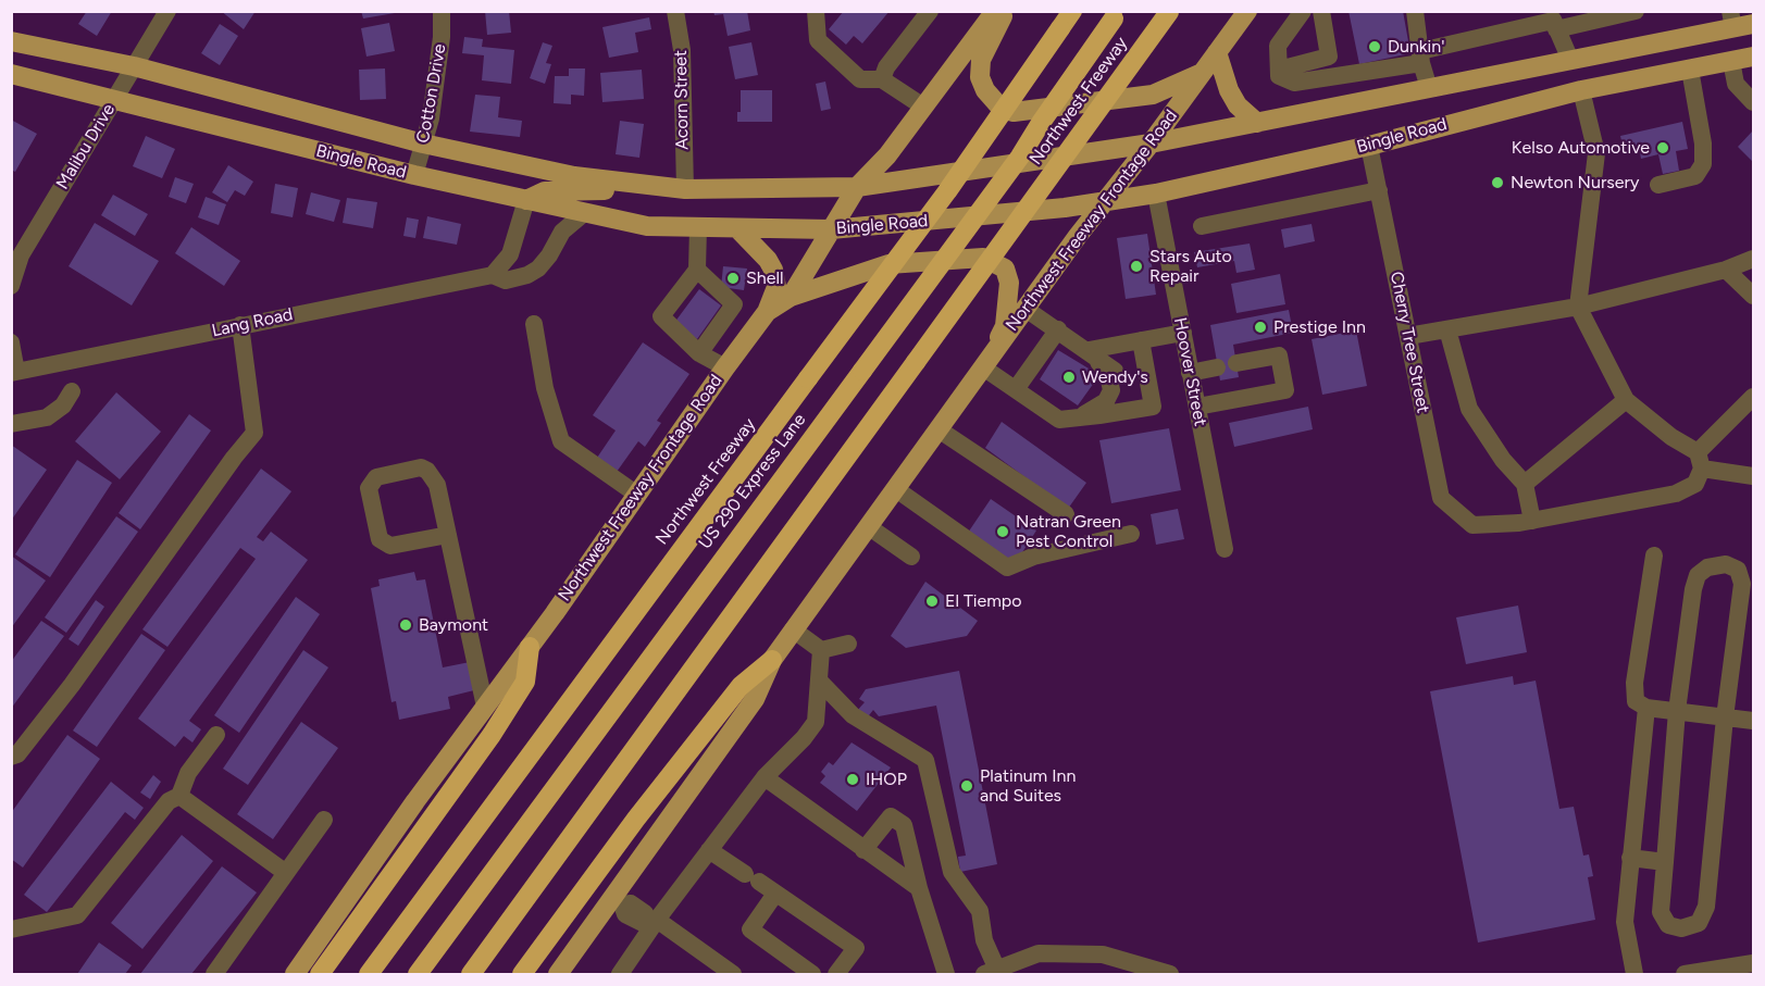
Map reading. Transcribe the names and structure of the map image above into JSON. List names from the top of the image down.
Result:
{
  "streets": {
    "highway": ["Northwest Freeway", "US 290 Express Lane"],
    "main road": ["Bingle Road", "Northwest Freeway Frontage Road"],
    "street": [
      "Cotton Drive",
      "Acorn Street",
      "Malibu Drive",
      "Lang Road",
      "Cherry Tree Street",
      "Hoover Street"
    ]
  },
  "crossings": [
    ["Cotton Drive", "Bingle Road"],
    ["Acorn Street", "Bingle Road"],
    ["Bingle Road", "Malibu Drive"],
    ["Bingle Road", "Northwest Freeway Frontage Road"],
    ["Bingle Road", "Lang Road"],
    ["Bingle Road", "Cherry Tree Street"],
    ["Bingle Road", "Hoover Street"]
  ],
  "places": [
    "Dunkin'",
    "Kelso Automotive",
    "Newton Nursery",
    "Stars Auto Repair",
    "Shell",
    "Prestige Inn",
    "Wendy's",
    "Natran Green Pest Control",
    "El Tiempo",
    "Baymont",
    "IHOP",
    "Platinum Inn and Suites"
  ]
}
